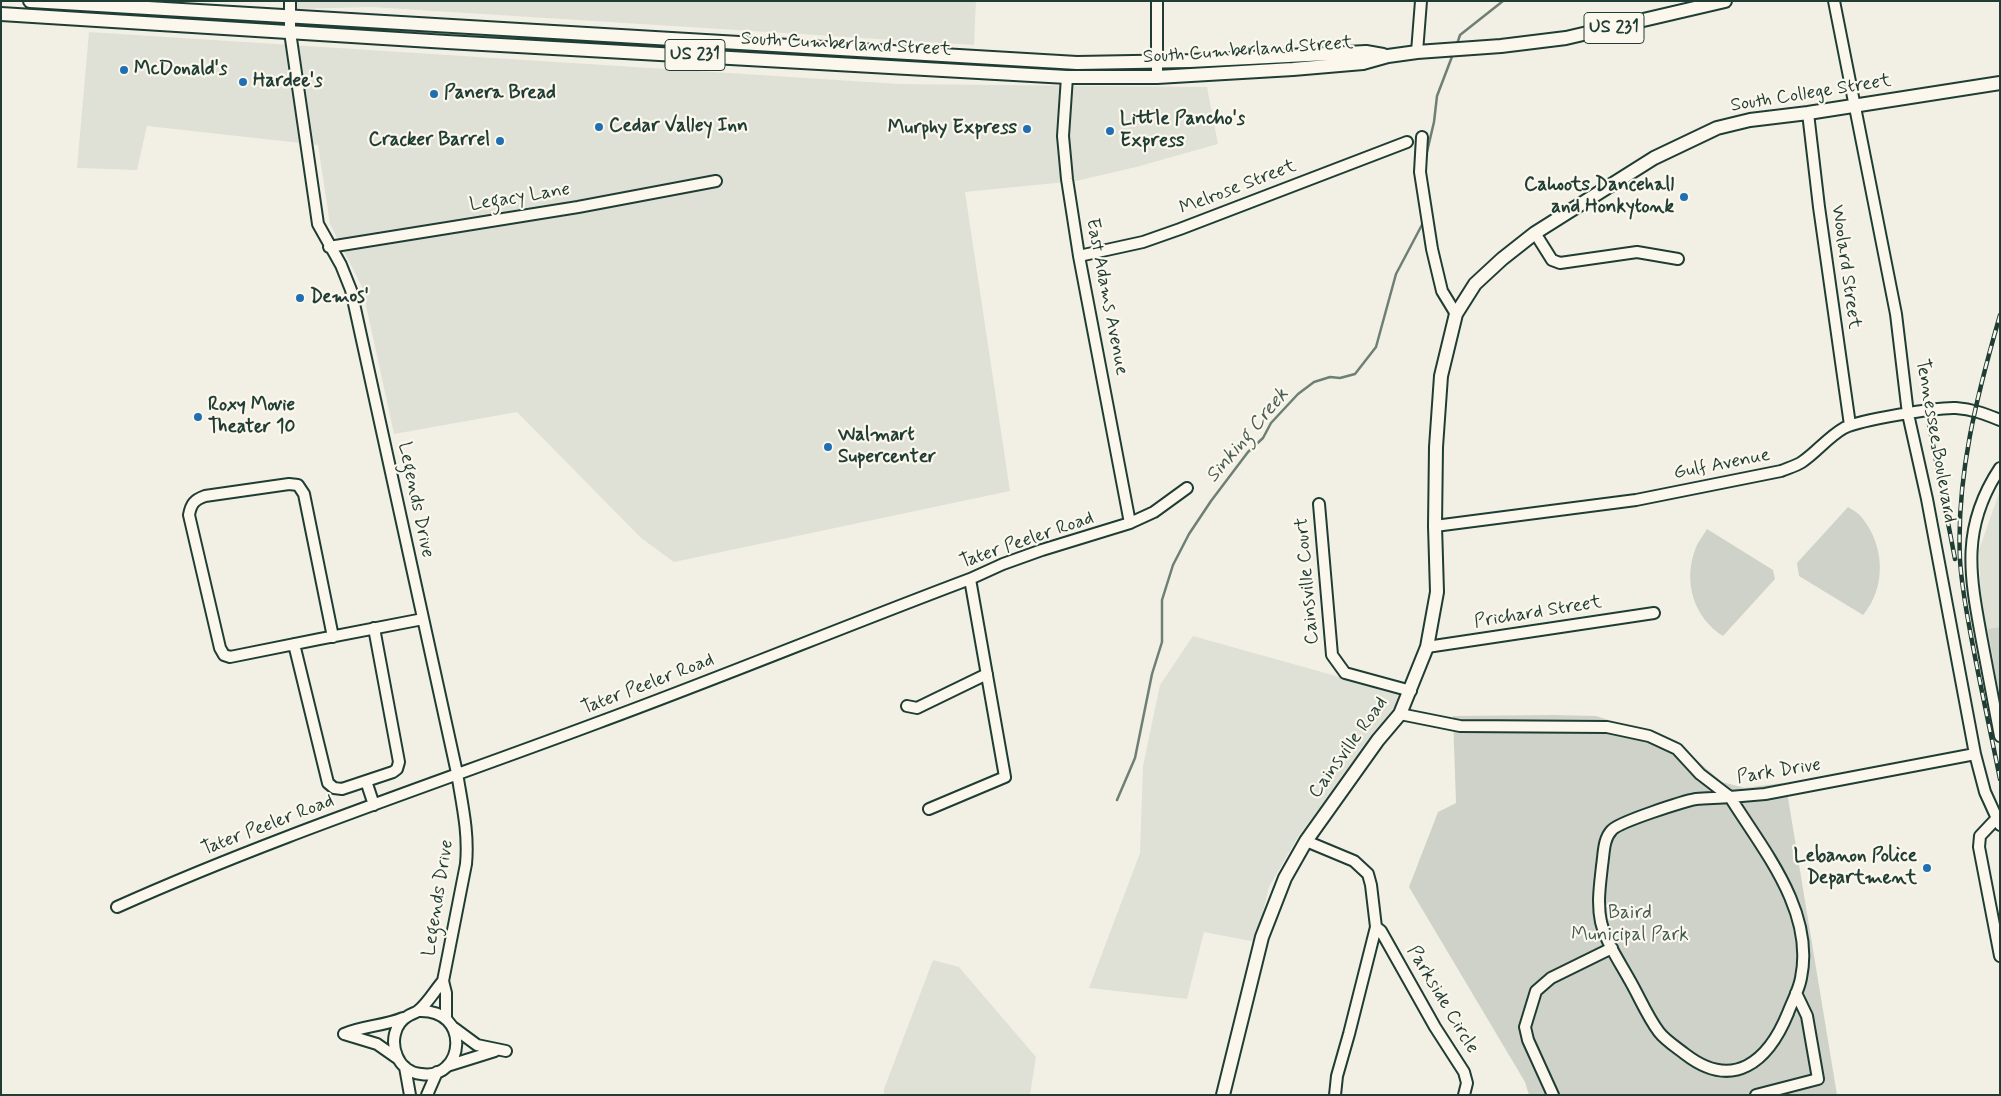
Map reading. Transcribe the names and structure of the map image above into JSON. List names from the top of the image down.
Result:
{
  "streets": {
    "main road": [
      "US 231",
      "South Cumberland Street",
      "South College Street",
      "Cainsville Road"
    ],
    "street": [
      "Melrose Street",
      "Legacy Lane",
      "Woolard Street",
      "East Adams Avenue",
      "Tennessee Boulevard",
      "Gulf Avenue",
      "Legends Drive",
      "Tater Peeler Road",
      "Cainsville Court",
      "Prichard Street",
      "Park Drive",
      "Parkside Circle"
    ]
  },
  "crossings": [
    ["South Cumberland Street", "East Adams Avenue"],
    ["South Cumberland Street", "Legends Drive"],
    ["South College Street", "Woolard Street"],
    ["South College Street", "Tennessee Boulevard"],
    ["South College Street", "Cainsville Road"],
    ["Melrose Street", "East Adams Avenue"],
    ["Legacy Lane", "Legends Drive"],
    ["Woolard Street", "Gulf Avenue"],
    ["East Adams Avenue", "Tater Peeler Road"],
    ["Tennessee Boulevard", "Gulf Avenue"],
    ["Tennessee Boulevard", "Park Drive"],
    ["Gulf Avenue", "Cainsville Road"],
    ["Legends Drive", "Tater Peeler Road"],
    ["Cainsville Court", "Cainsville Road"],
    ["Prichard Street", "Cainsville Road"],
    ["Cainsville Road", "Park Drive"],
    ["Cainsville Road", "Parkside Circle"]
  ],
  "water": ["Sinking Creek"],
  "parks": ["Baird Municipal Park"],
  "places": [
    "McDonald's",
    "Hardee's",
    "Panera Bread",
    "Cedar Valley Inn",
    "Murphy Express",
    "Little Pancho's Express",
    "Cracker Barrel",
    "Cahoots Dancehall and Honkytonk",
    "Demos'",
    "Roxy Movie Theater 10",
    "Walmart Supercenter",
    "Lebanon Police Department"
  ]
}
